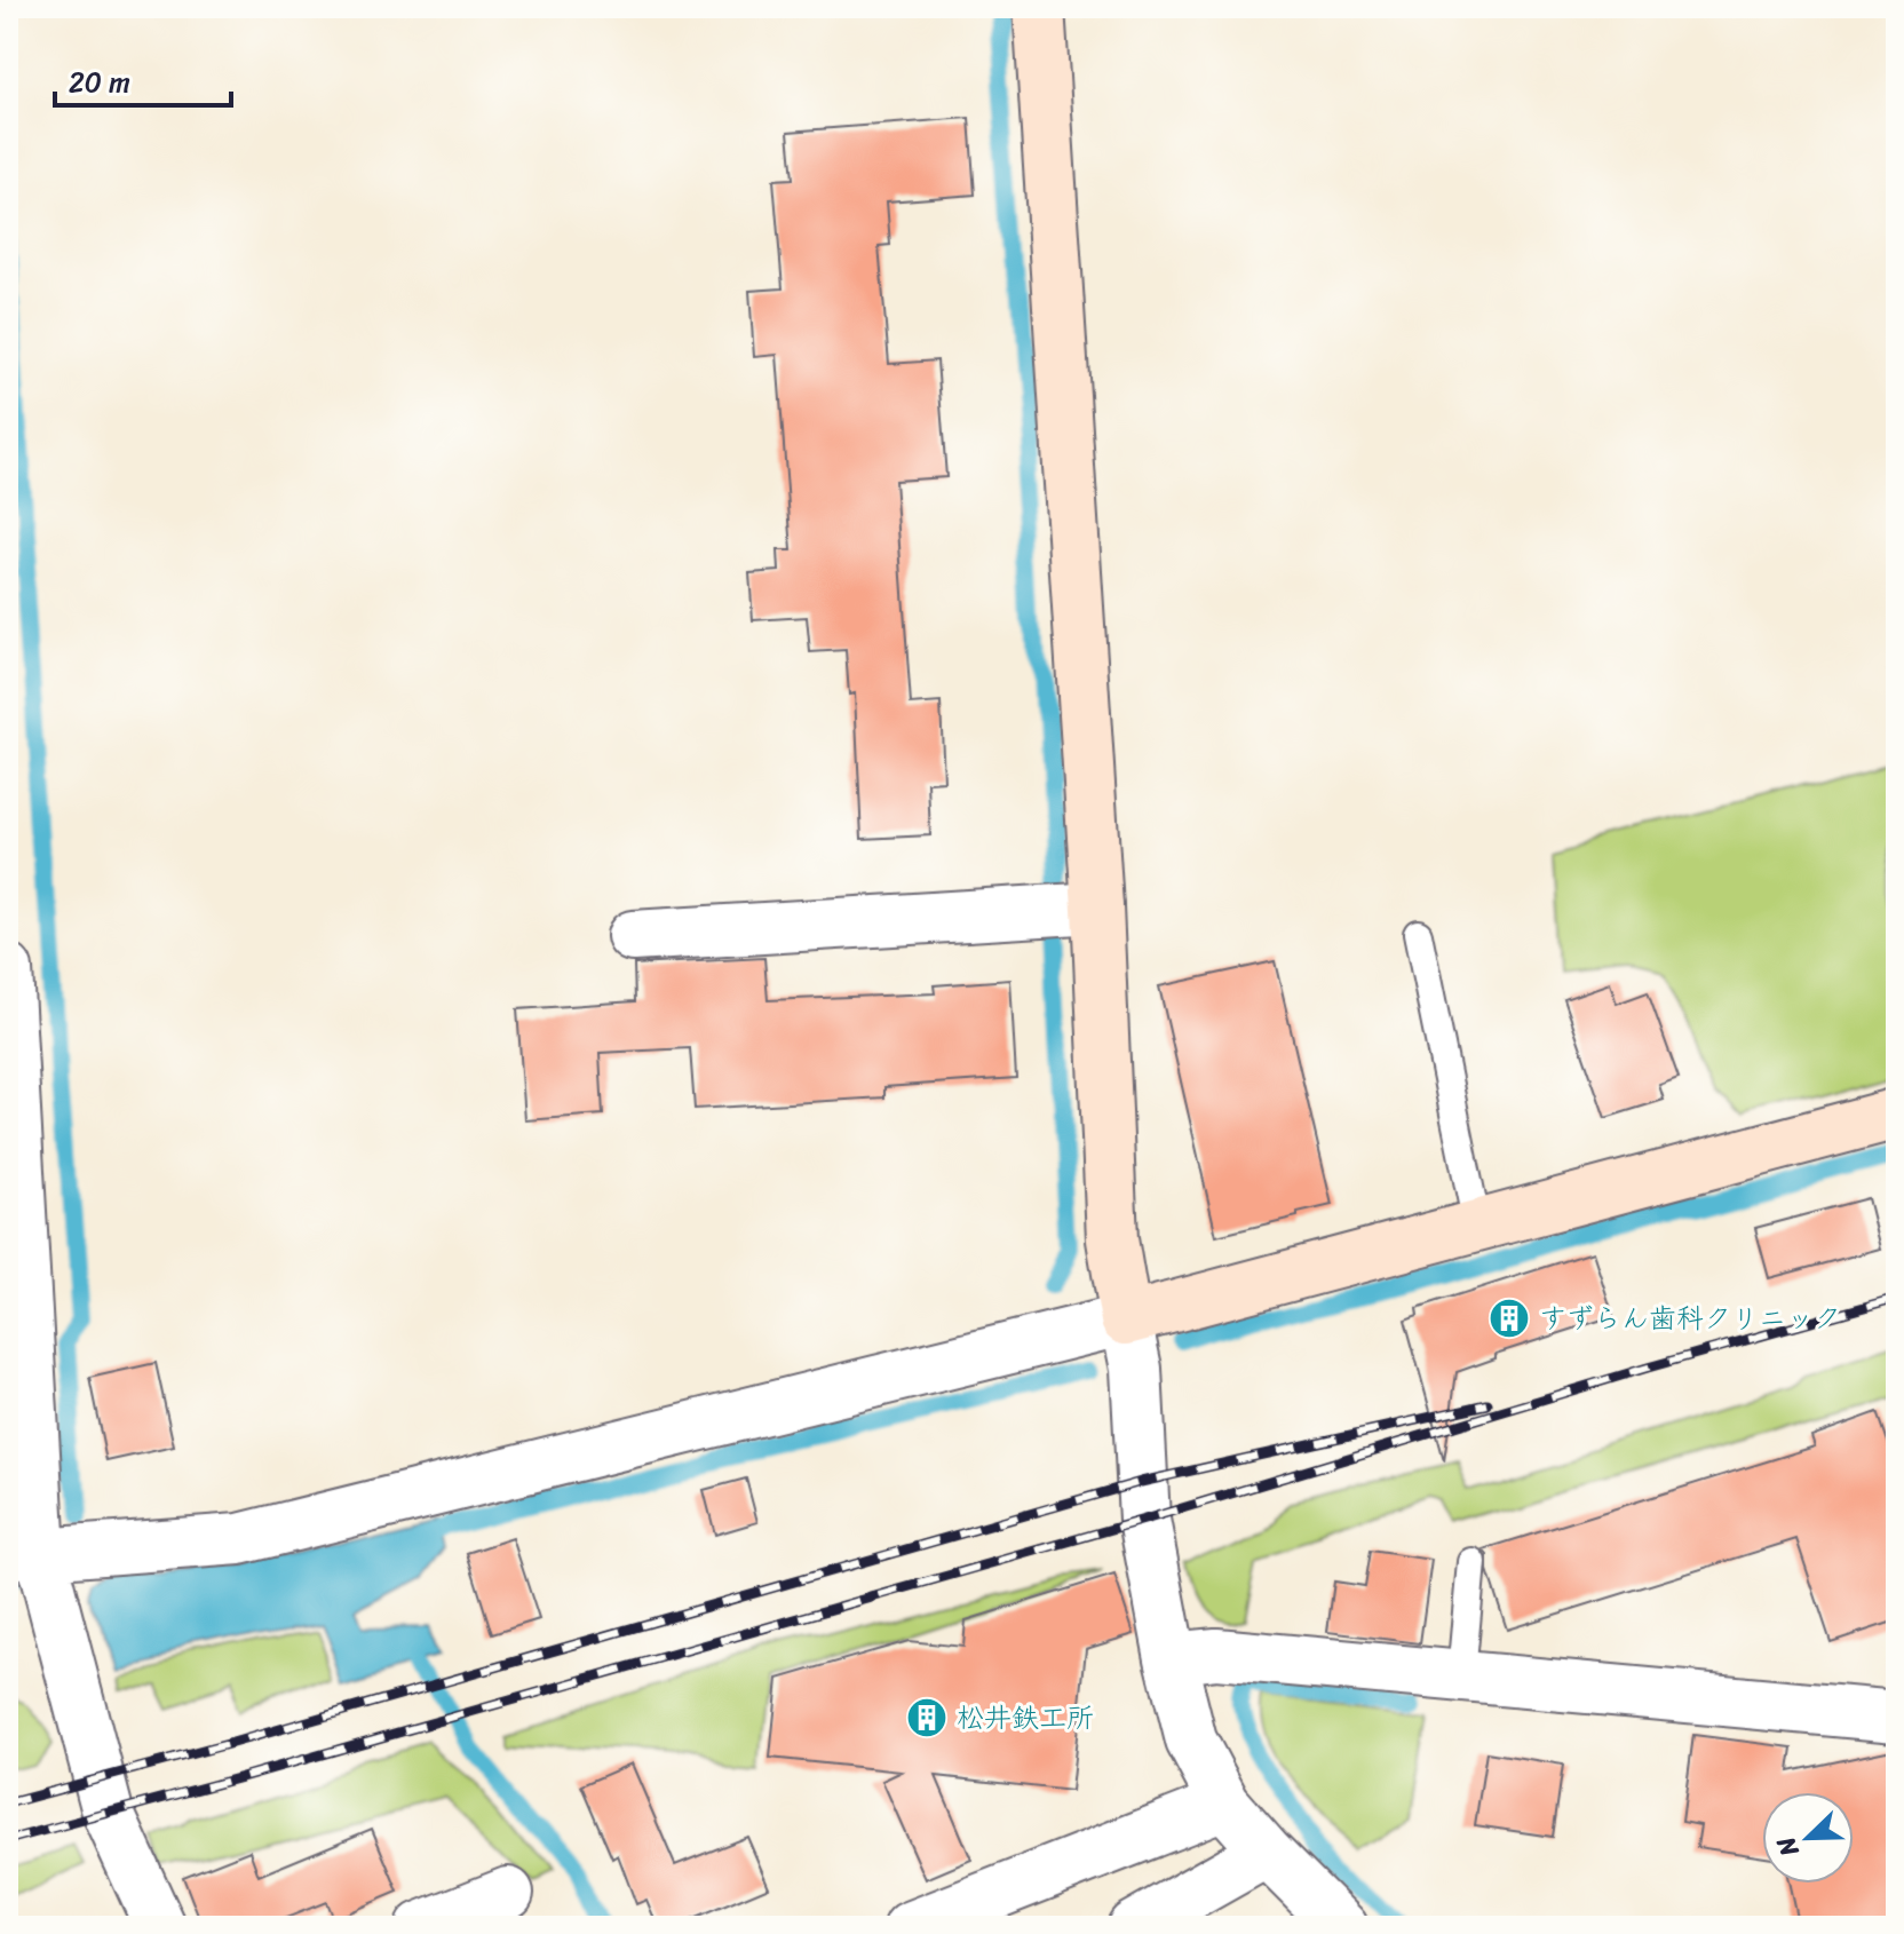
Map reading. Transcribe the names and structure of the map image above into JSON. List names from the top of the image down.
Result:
{
  "places": {
    "building": ["すずらん歯科クリニック", "松井鉄工所"]
  },
  "scale_bar": "20 m",
  "north": "bottom left"
}
